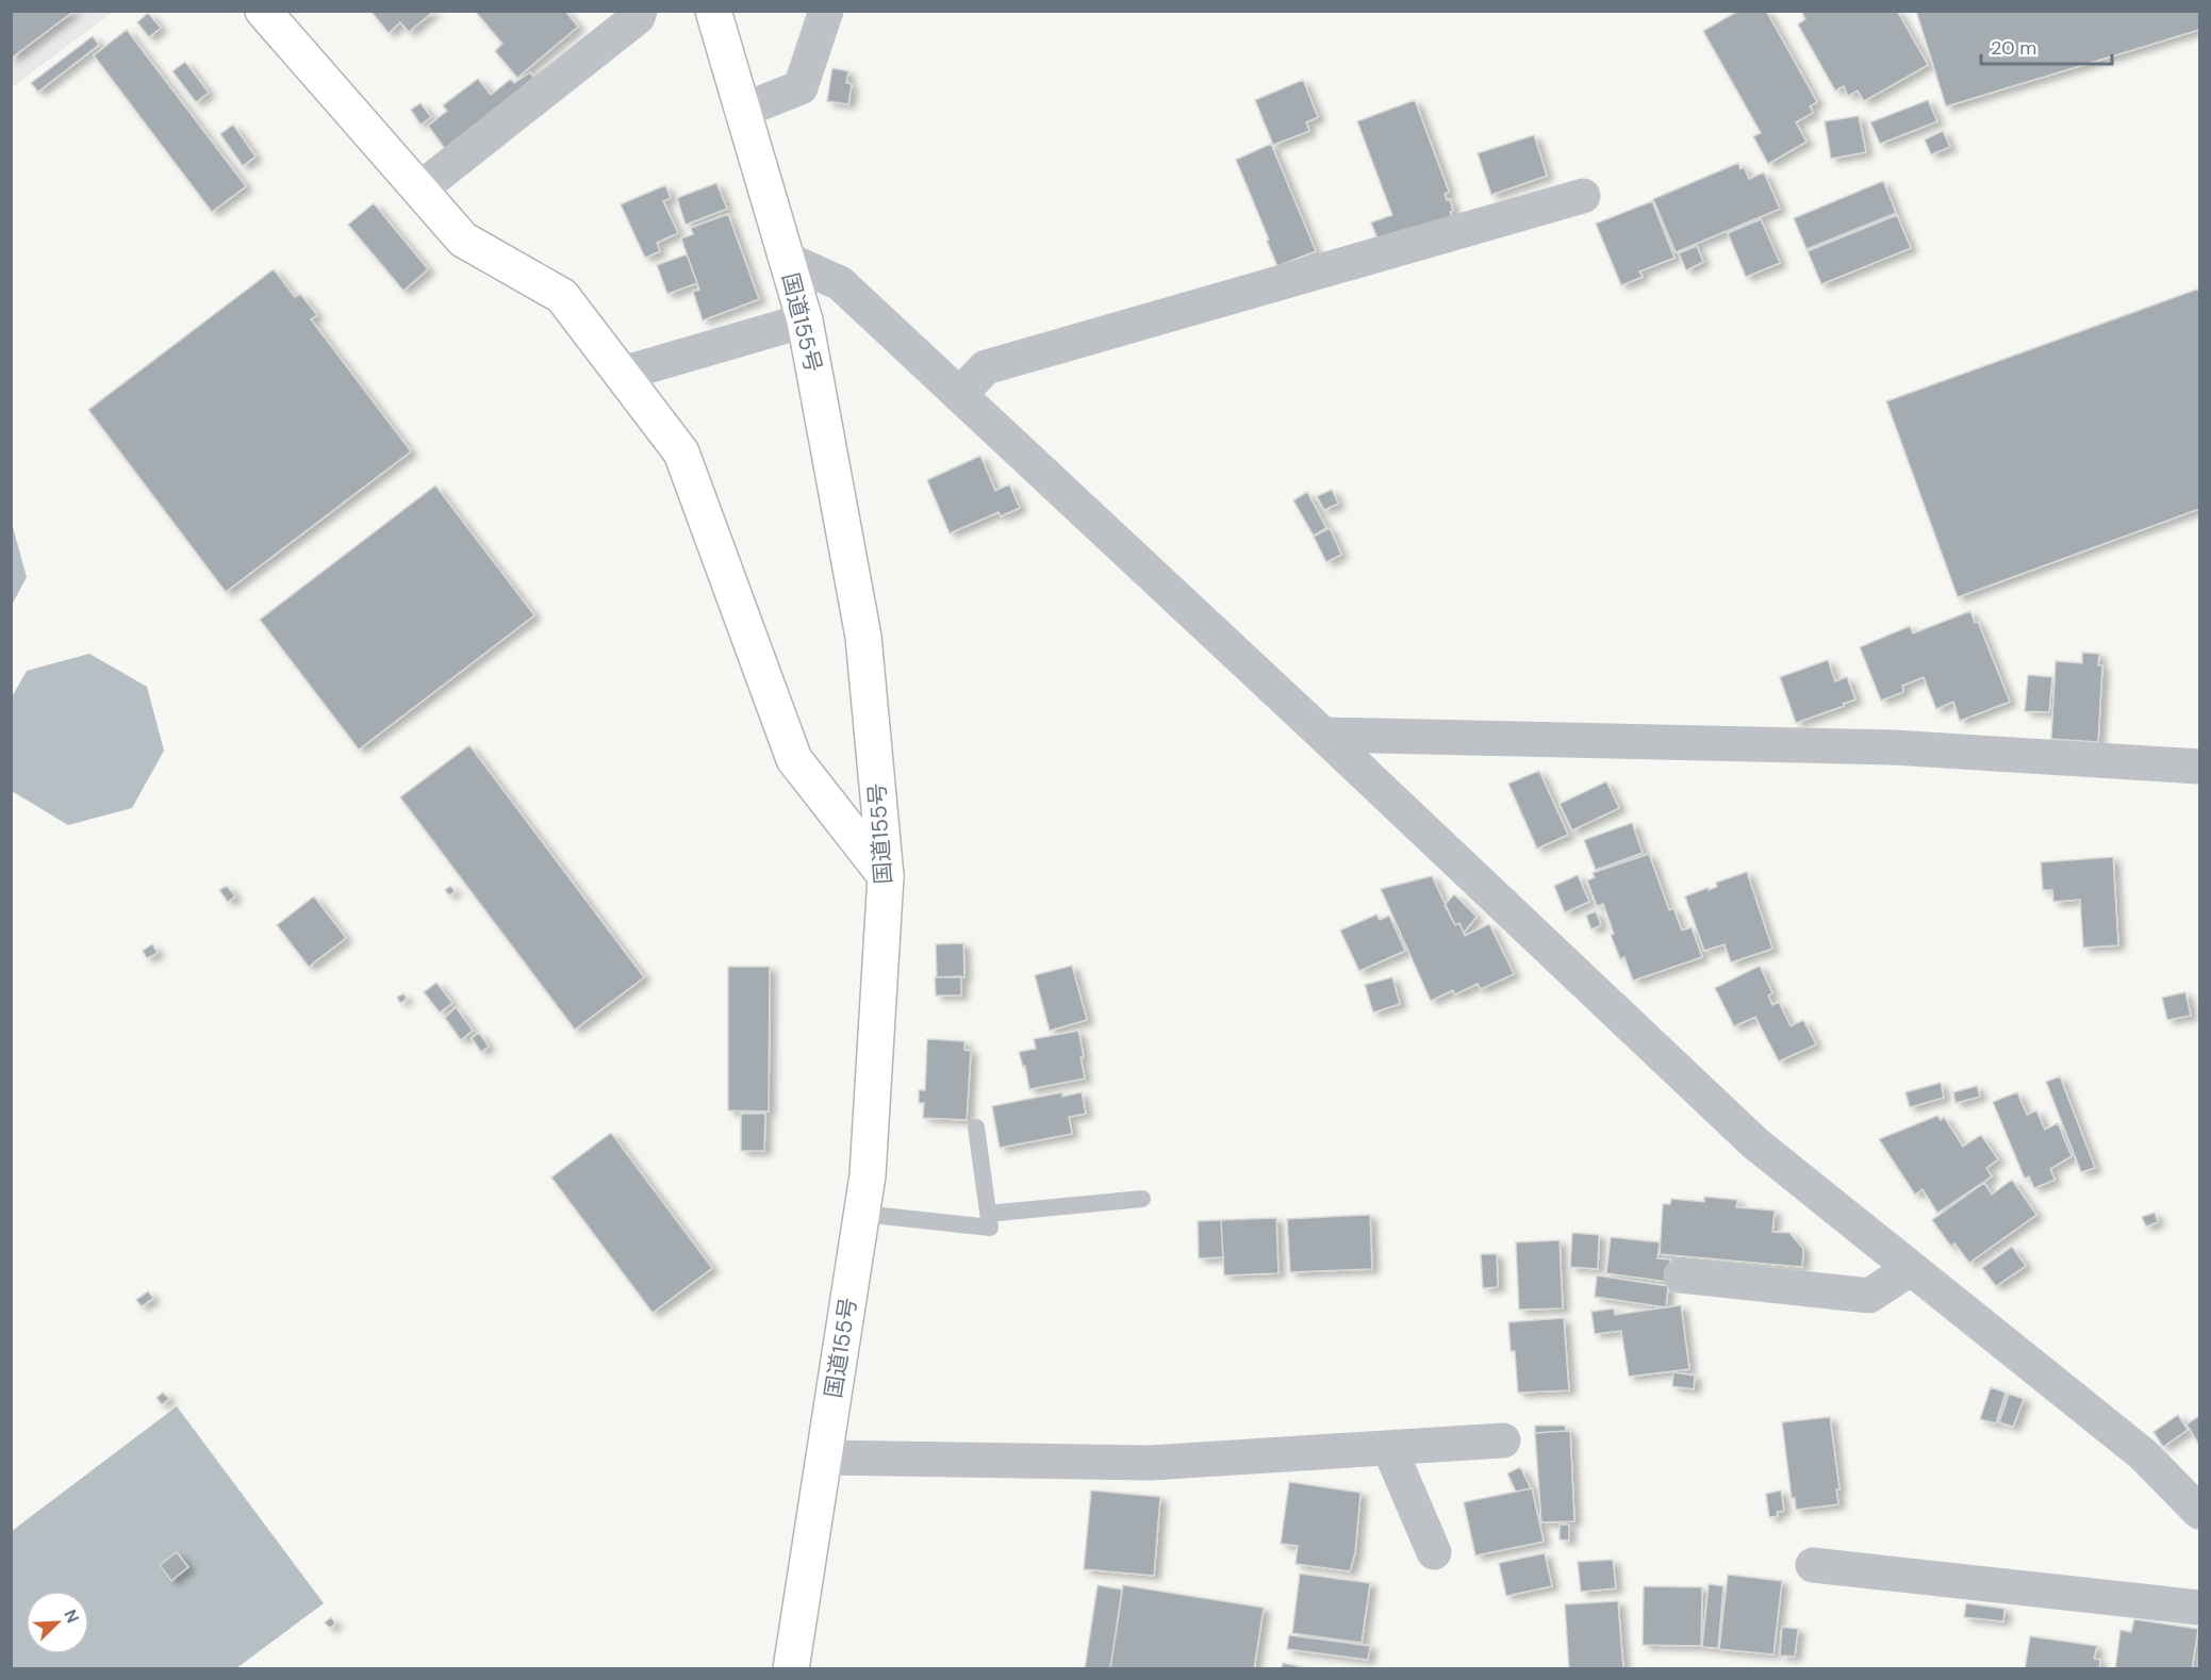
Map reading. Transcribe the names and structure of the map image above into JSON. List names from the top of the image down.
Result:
{
  "streets": {
    "main road": ["国道155号"]
  },
  "scale_bar": "20 m",
  "north": "top right"
}
